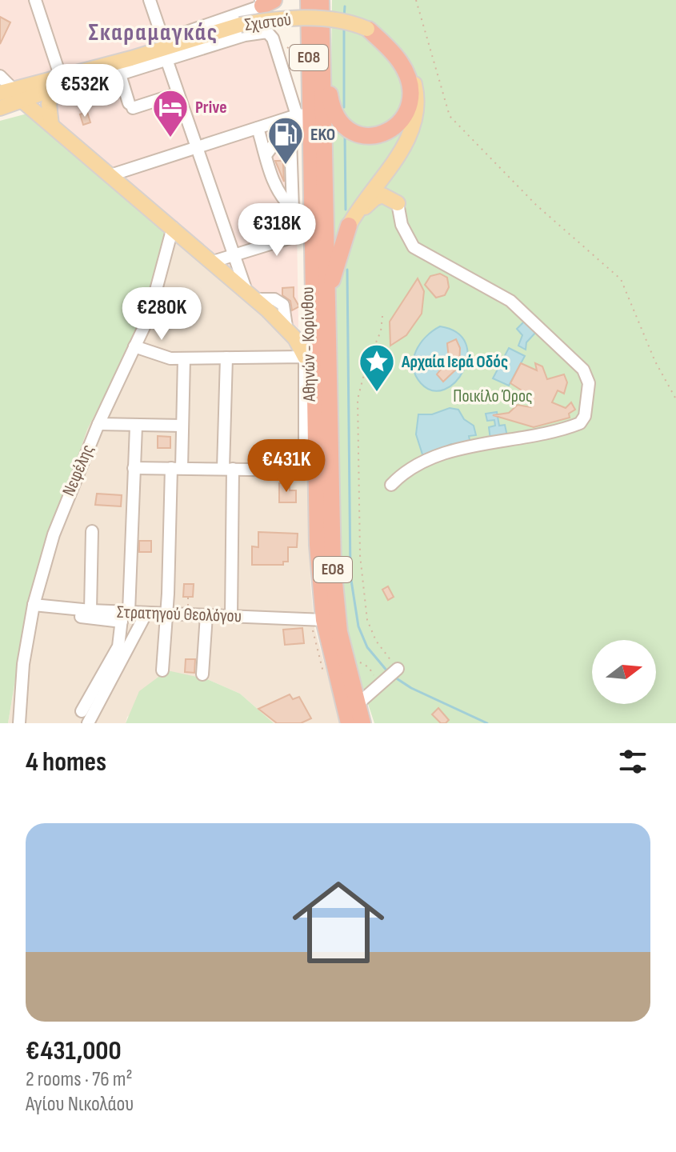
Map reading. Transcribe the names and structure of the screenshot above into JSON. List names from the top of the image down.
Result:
{
  "streets": {
    "highway": ["ΕΟ8", "Αθηνών - Κορίνθου"],
    "main road": ["Σχιστού"],
    "street": ["Νεφέλης", "Στρατηγού Θεολόγου"]
  },
  "crossings": [
    ["Αθηνών - Κορίνθου", "Στρατηγού Θεολόγου"],
    ["Νεφέλης", "Στρατηγού Θεολόγου"]
  ],
  "districts": ["Σκαραμαγκάς"],
  "parks": ["Ποικίλο Όρος"],
  "places": {
    "hotel": ["Prive"],
    "fuel station": ["EKO"],
    "place": ["Αρχαία Ιερά Οδός"]
  },
  "north": "right",
  "page": {
    "price": [
      "€532K",
      "€318K",
      "€280K",
      "€431K"
    ],
    "heading": "4 homes",
    "list": [
      {
        "name": "€431,000",
        "note": "2 rooms · 76 m² · Αγίου Νικολάου"
      }
    ]
  }
}
